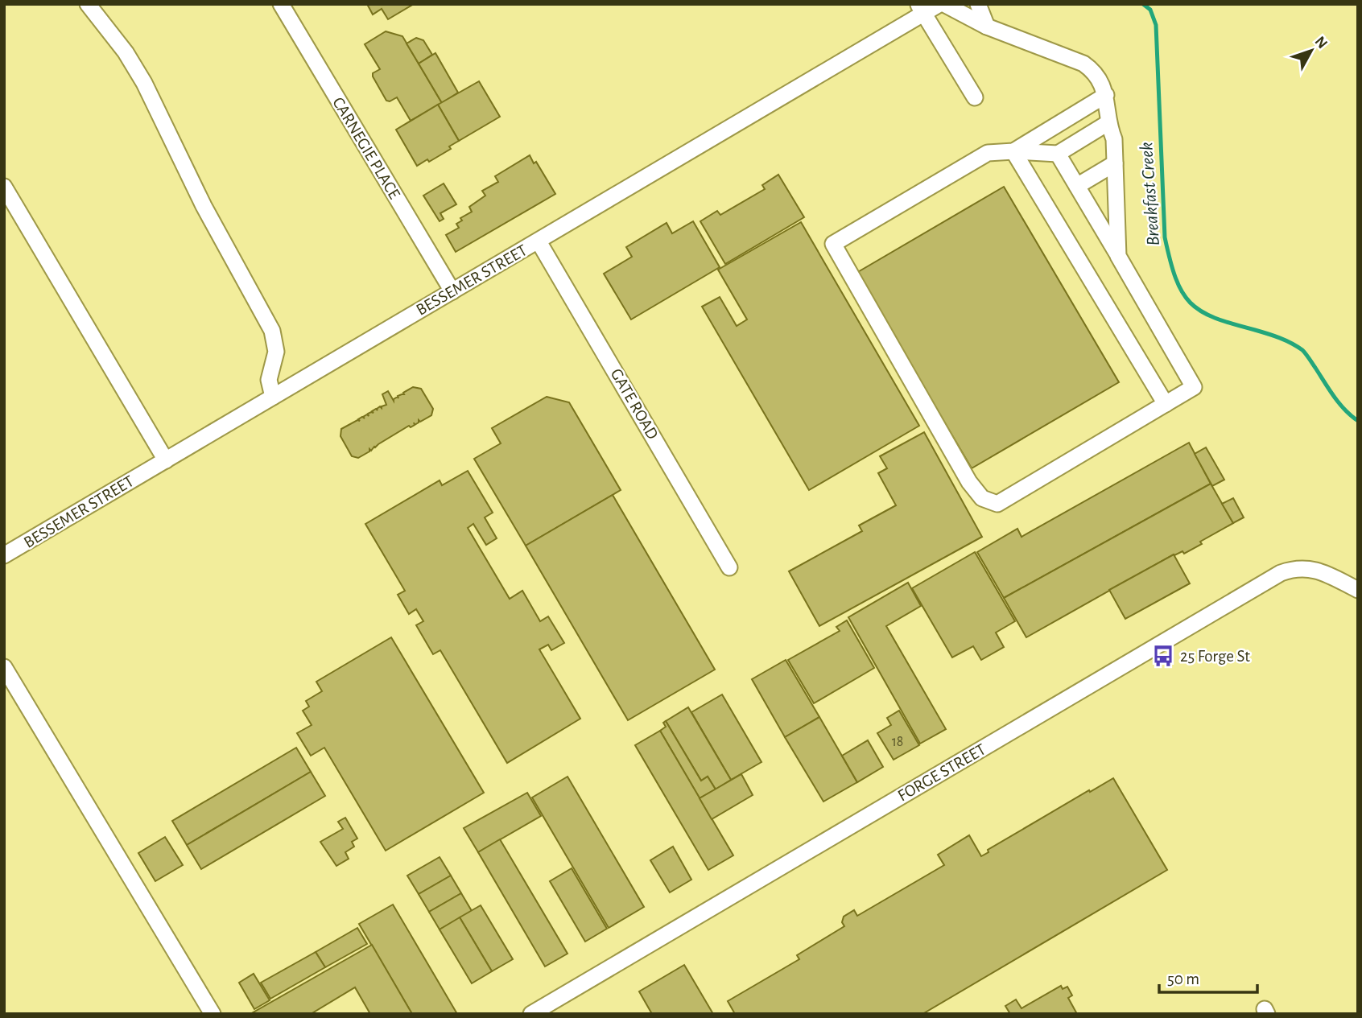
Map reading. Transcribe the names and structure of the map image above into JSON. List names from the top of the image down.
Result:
{
  "streets": {
    "street": [
      "CARNEGIE PLACE",
      "BESSEMER STREET",
      "GATE ROAD",
      "FORGE STREET"
    ]
  },
  "crossings": [
    ["CARNEGIE PLACE", "BESSEMER STREET"],
    ["BESSEMER STREET", "GATE ROAD"]
  ],
  "water": ["Breakfast Creek"],
  "places": {
    "bus stop": ["25 Forge St"]
  },
  "house_numbers": ["18"],
  "scale_bar": "50 m",
  "north": "top right"
}
